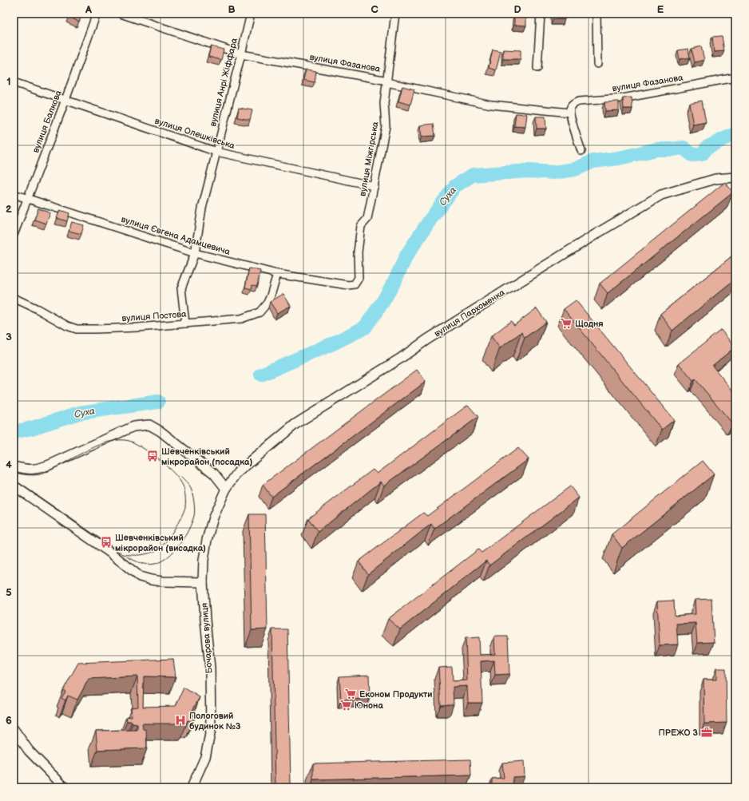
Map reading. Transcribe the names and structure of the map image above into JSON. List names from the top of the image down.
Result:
{
  "streets": {
    "street": [
      "вулиця Фазанова",
      "вулиця Анрі Жіффара",
      "вулиця Балкова",
      "вулиця Олешківська",
      "вулиця Міжгірська",
      "вулиця Євгена Адамцевича",
      "вулиця Пархоменка",
      "вулиця Постова",
      "Бочарова вулиця"
    ]
  },
  "crossings": [
    ["вулиця Фазанова", "вулиця Анрі Жіффара"],
    ["вулиця Фазанова", "вулиця Міжгірська"],
    ["вулиця Анрі Жіффара", "вулиця Олешківська"],
    ["вулиця Анрі Жіффара", "вулиця Євгена Адамцевича"],
    ["вулиця Анрі Жіффара", "вулиця Постова"],
    ["вулиця Балкова", "вулиця Олешківська"],
    ["вулиця Балкова", "вулиця Євгена Адамцевича"],
    ["вулиця Олешківська", "вулиця Міжгірська"],
    ["вулиця Міжгірська", "вулиця Євгена Адамцевича"],
    ["вулиця Євгена Адамцевича", "вулиця Постова"],
    ["вулиця Пархоменка", "Бочарова вулиця"]
  ],
  "water": ["Суха"],
  "places": {
    "supermarket": ["Щодня", "Економ Продукти", "Юнона"],
    "bus stop": ["Шевченківський мікрорайон (посадка)", "Шевченківський мікрорайон (висадка)"],
    "hospital": ["Пологовий будинок №3"],
    "office": ["ПРЕЖО 3"]
  },
  "grid": {
    "columns": [
      "A",
      "B",
      "C",
      "D",
      "E"
    ],
    "rows": [
      "1",
      "2",
      "3",
      "4",
      "5",
      "6"
    ]
  }
}
